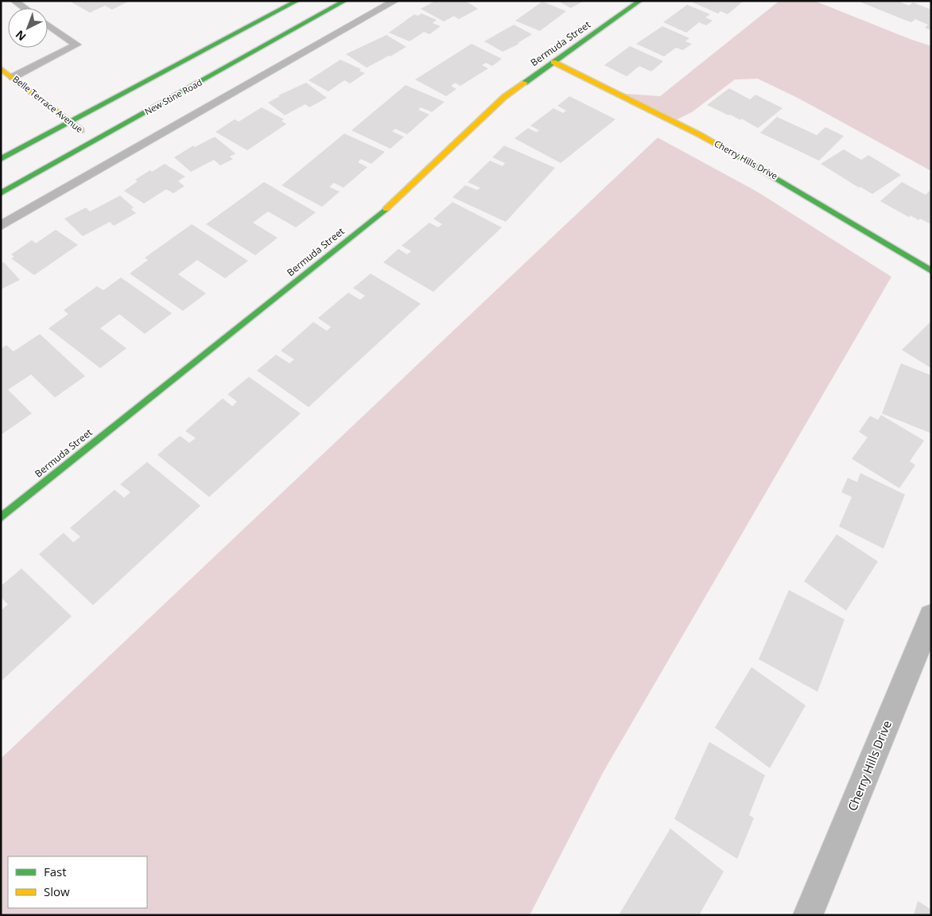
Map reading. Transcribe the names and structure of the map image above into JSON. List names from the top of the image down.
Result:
{
  "streets": {
    "street": [
      "Bermuda Street",
      "New Stine Road",
      "Belle Terrace Avenue",
      "Cherry Hills Drive"
    ]
  },
  "crossings": [
    ["Bermuda Street", "Cherry Hills Drive"],
    ["New Stine Road", "Belle Terrace Avenue"]
  ],
  "legend": ["Fast", "Slow"],
  "north": "bottom left"
}
